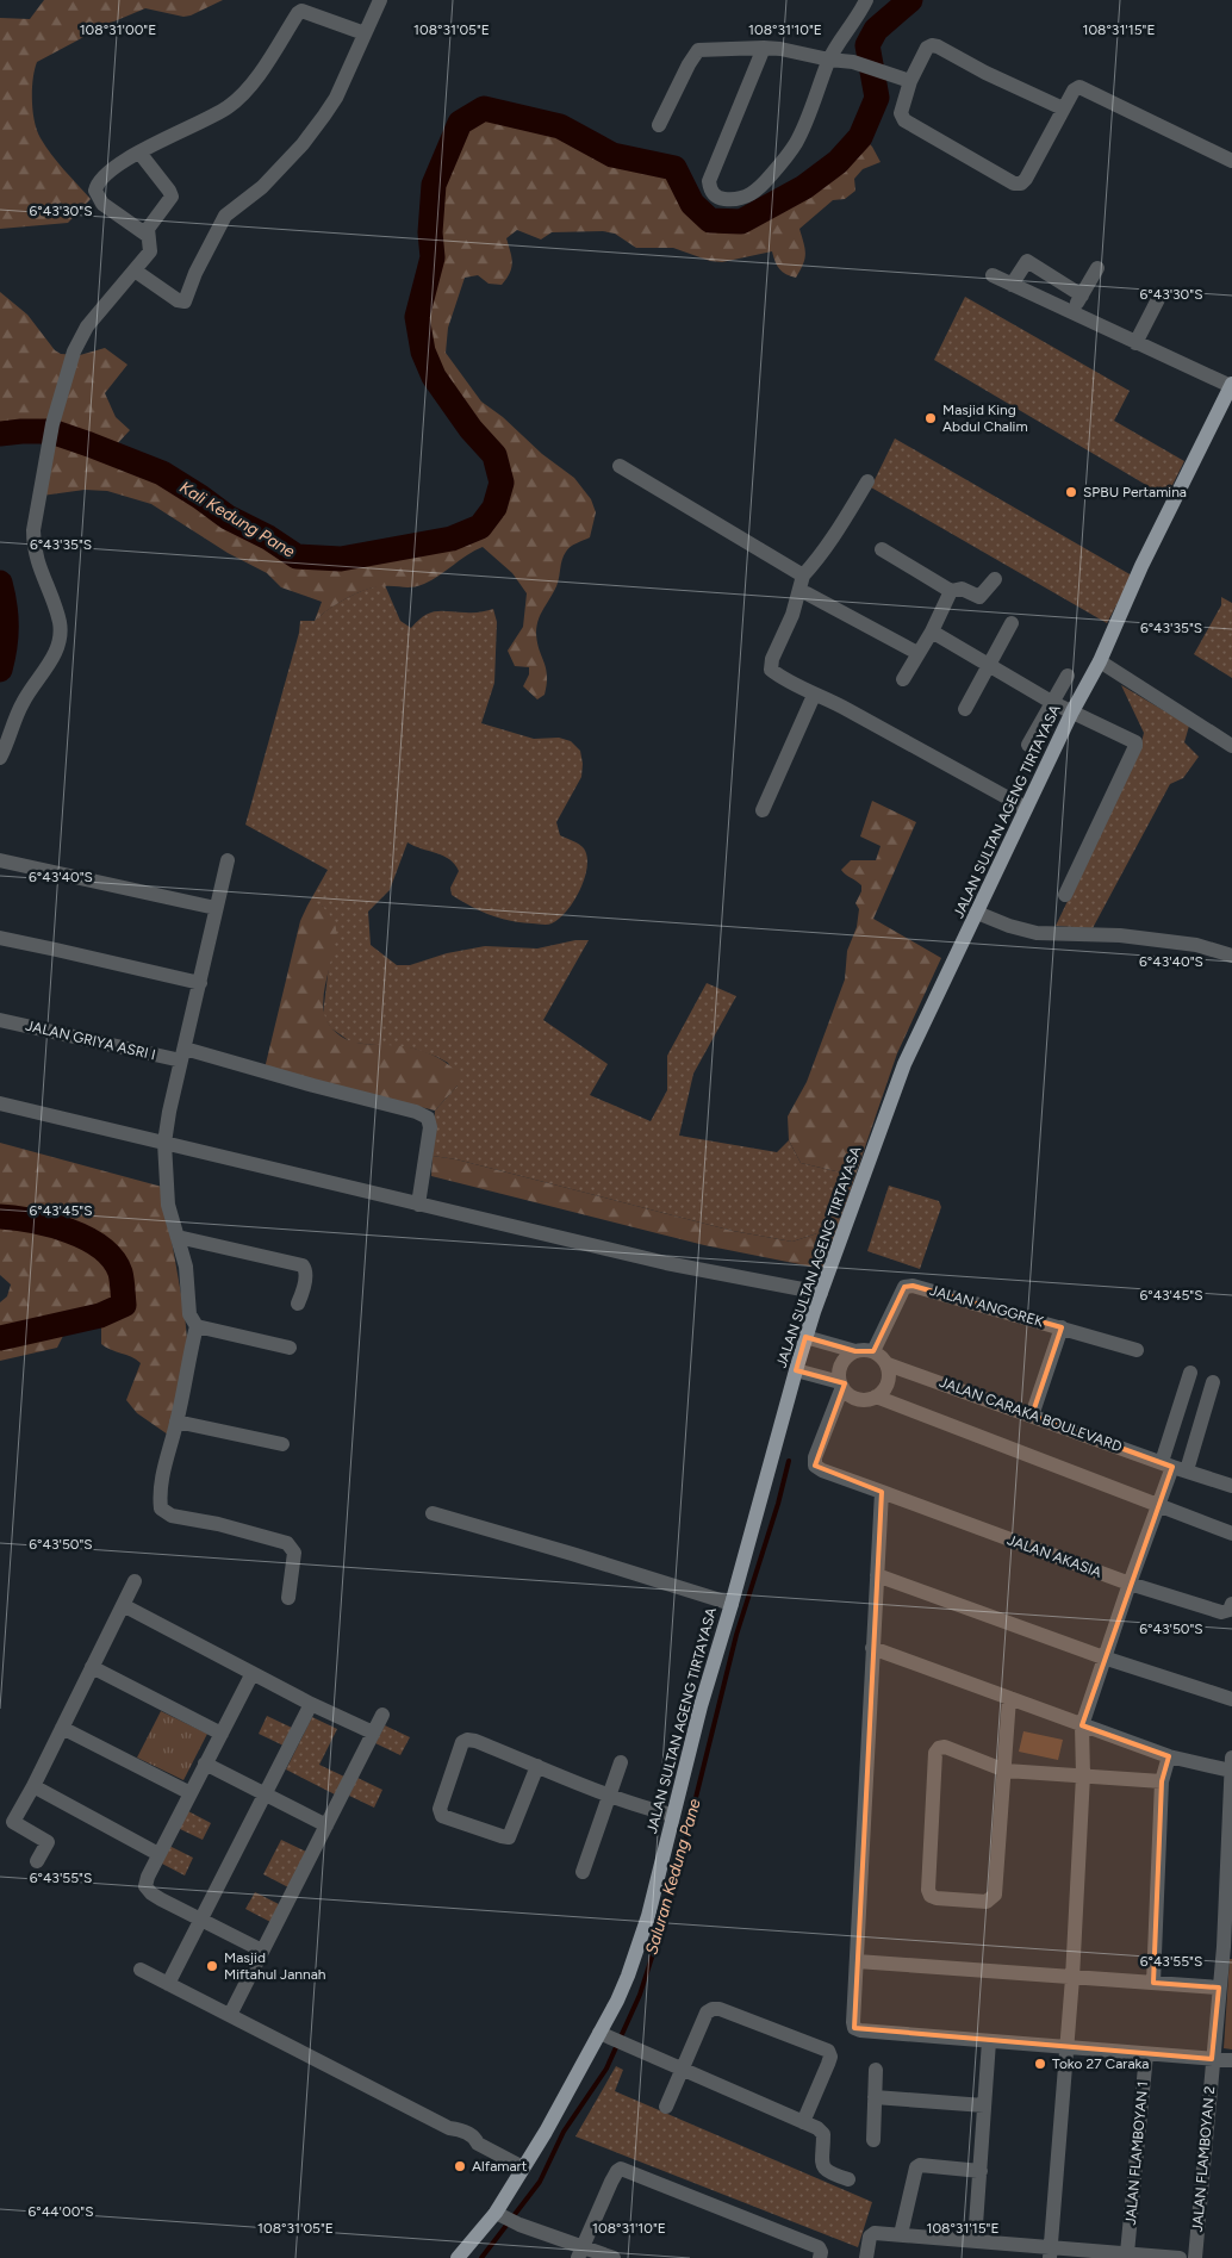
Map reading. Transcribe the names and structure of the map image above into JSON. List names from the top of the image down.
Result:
{
  "streets": {
    "main road": ["JALAN SULTAN AGENG TIRTAYASA"],
    "street": [
      "JALAN GRIYA ASRI I",
      "JALAN ANGGREK",
      "JALAN CARAKA BOULEVARD",
      "JALAN AKASIA",
      "JALAN FLAMBOYAN 1",
      "JALAN FLAMBOYAN 2"
    ]
  },
  "crossings": [
    ["JALAN ANGGREK", "JALAN CARAKA BOULEVARD"],
    ["JALAN ANGGREK", "JALAN AKASIA"],
    ["JALAN CARAKA BOULEVARD", "JALAN AKASIA"]
  ],
  "water": ["Kali Kedung Pane", "Saluran Kedung Pane"],
  "places": [
    "Masjid King Abdul Chalim",
    "SPBU Pertamina",
    "Masjid Miftahul Jannah",
    "Toko 27 Caraka",
    "Alfamart"
  ],
  "coordinates": [
    "108°31'00\"E",
    "108°31'05\"E",
    "108°31'10\"E",
    "108°31'15\"E",
    "6°43'30\"S",
    "6°43'35\"S",
    "6°43'40\"S",
    "6°43'45\"S",
    "6°43'50\"S",
    "6°43'55\"S",
    "6°44'00\"S"
  ]
}
